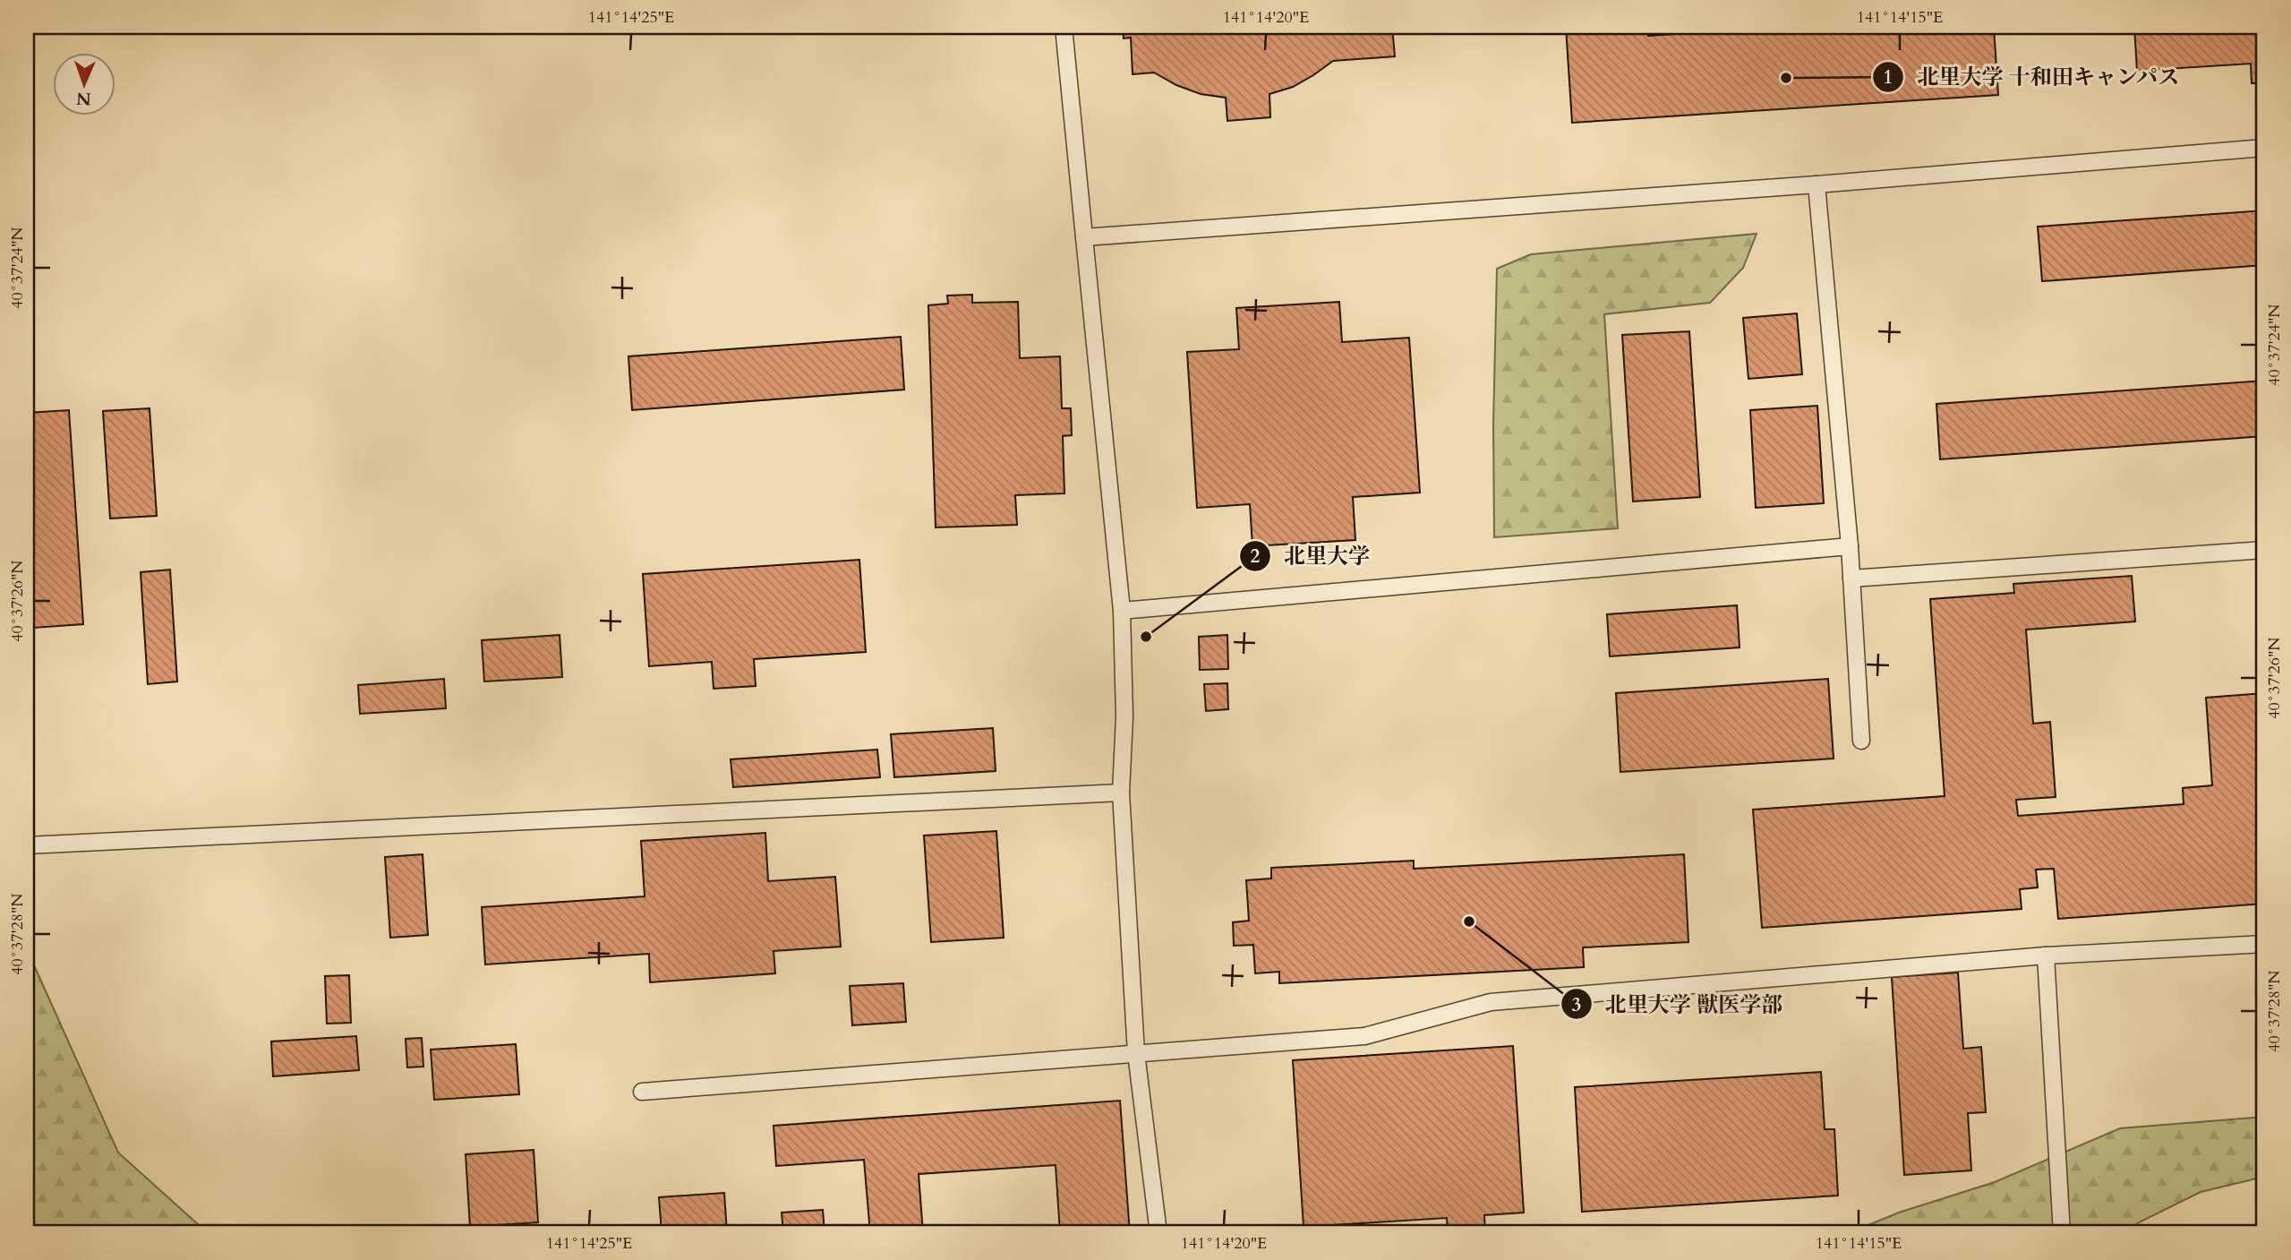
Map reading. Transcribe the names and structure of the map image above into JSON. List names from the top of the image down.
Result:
{
  "places": ["北里大学 十和田キャンパス", "北里大学", "北里大学 獣医学部"],
  "north": "bottom",
  "coordinates": [
    "141°14'25\"E",
    "141°14'20\"E",
    "141°14'15\"E",
    "40°37'24\"N",
    "40°37'26\"N",
    "40°37'28\"N"
  ]
}
